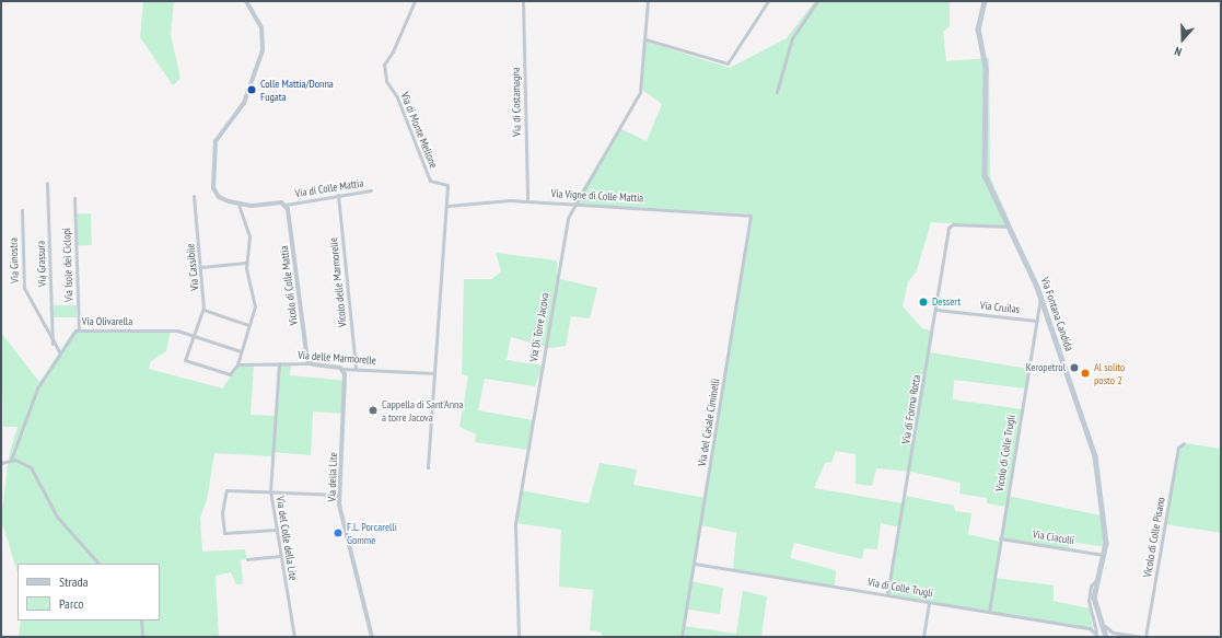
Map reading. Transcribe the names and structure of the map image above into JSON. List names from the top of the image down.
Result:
{
  "streets": {
    "main road": ["Via Fontana Candida"],
    "street": [
      "Via di Costamagna",
      "Via di Monte Mellone",
      "Via di Colle Mattia",
      "Via Vigne di Colle Mattia",
      "Via Ginostra",
      "Via Grassura",
      "Via Isole dei Ciclopi",
      "Via Cassibile",
      "Vicolo delle Marmorelle",
      "Vicolo di Colle Mattia",
      "Via Cruilas",
      "Via Olivarella",
      "Via Di Torre Jacova",
      "Via delle Marmorelle",
      "Via di Forma Rotta",
      "Via del Casale Ciminelli",
      "Vicolo di Colle Trugli",
      "Via della Lite",
      "Via Ciaculli",
      "Vicolo di Colle Pisano",
      "Via del Colle della Lite",
      "Via di Colle Trugli"
    ]
  },
  "crossings": [
    ["Via di Costamagna", "Via Vigne di Colle Mattia"],
    ["Via di Monte Mellone", "Via Vigne di Colle Mattia"],
    ["Via di Colle Mattia", "Vicolo delle Marmorelle"],
    ["Via di Colle Mattia", "Vicolo di Colle Mattia"],
    ["Via Vigne di Colle Mattia", "Via Di Torre Jacova"],
    ["Via Vigne di Colle Mattia", "Via del Casale Ciminelli"],
    ["Via Ginostra", "Via Grassura"],
    ["Via Ginostra", "Via Olivarella"],
    ["Via Isole dei Ciclopi", "Via Olivarella"],
    ["Via Cassibile", "Via Olivarella"],
    ["Via Cassibile", "Via delle Marmorelle"],
    ["Vicolo delle Marmorelle", "Via delle Marmorelle"],
    ["Vicolo di Colle Mattia", "Via delle Marmorelle"],
    ["Via Cruilas", "Via di Forma Rotta"],
    ["Via Cruilas", "Vicolo di Colle Trugli"],
    ["Via Fontana Candida", "Via di Forma Rotta"],
    ["Via Fontana Candida", "Vicolo di Colle Trugli"],
    ["Via Fontana Candida", "Via Ciaculli"],
    ["Via delle Marmorelle", "Via della Lite"],
    ["Via delle Marmorelle", "Via del Colle della Lite"],
    ["Via di Forma Rotta", "Via di Colle Trugli"],
    ["Via del Casale Ciminelli", "Via di Colle Trugli"],
    ["Vicolo di Colle Trugli", "Via Ciaculli"],
    ["Vicolo di Colle Trugli", "Via di Colle Trugli"]
  ],
  "places": [
    "Colle Mattia/Donna Fugata",
    "Dessert",
    "Keropetrol",
    "Al solito posto 2",
    "Cappella di Sant'Anna a torre Jacova",
    "F.L. Porcarelli Gomme"
  ],
  "legend": ["Strada", "Parco"],
  "north": "bottom"
}
